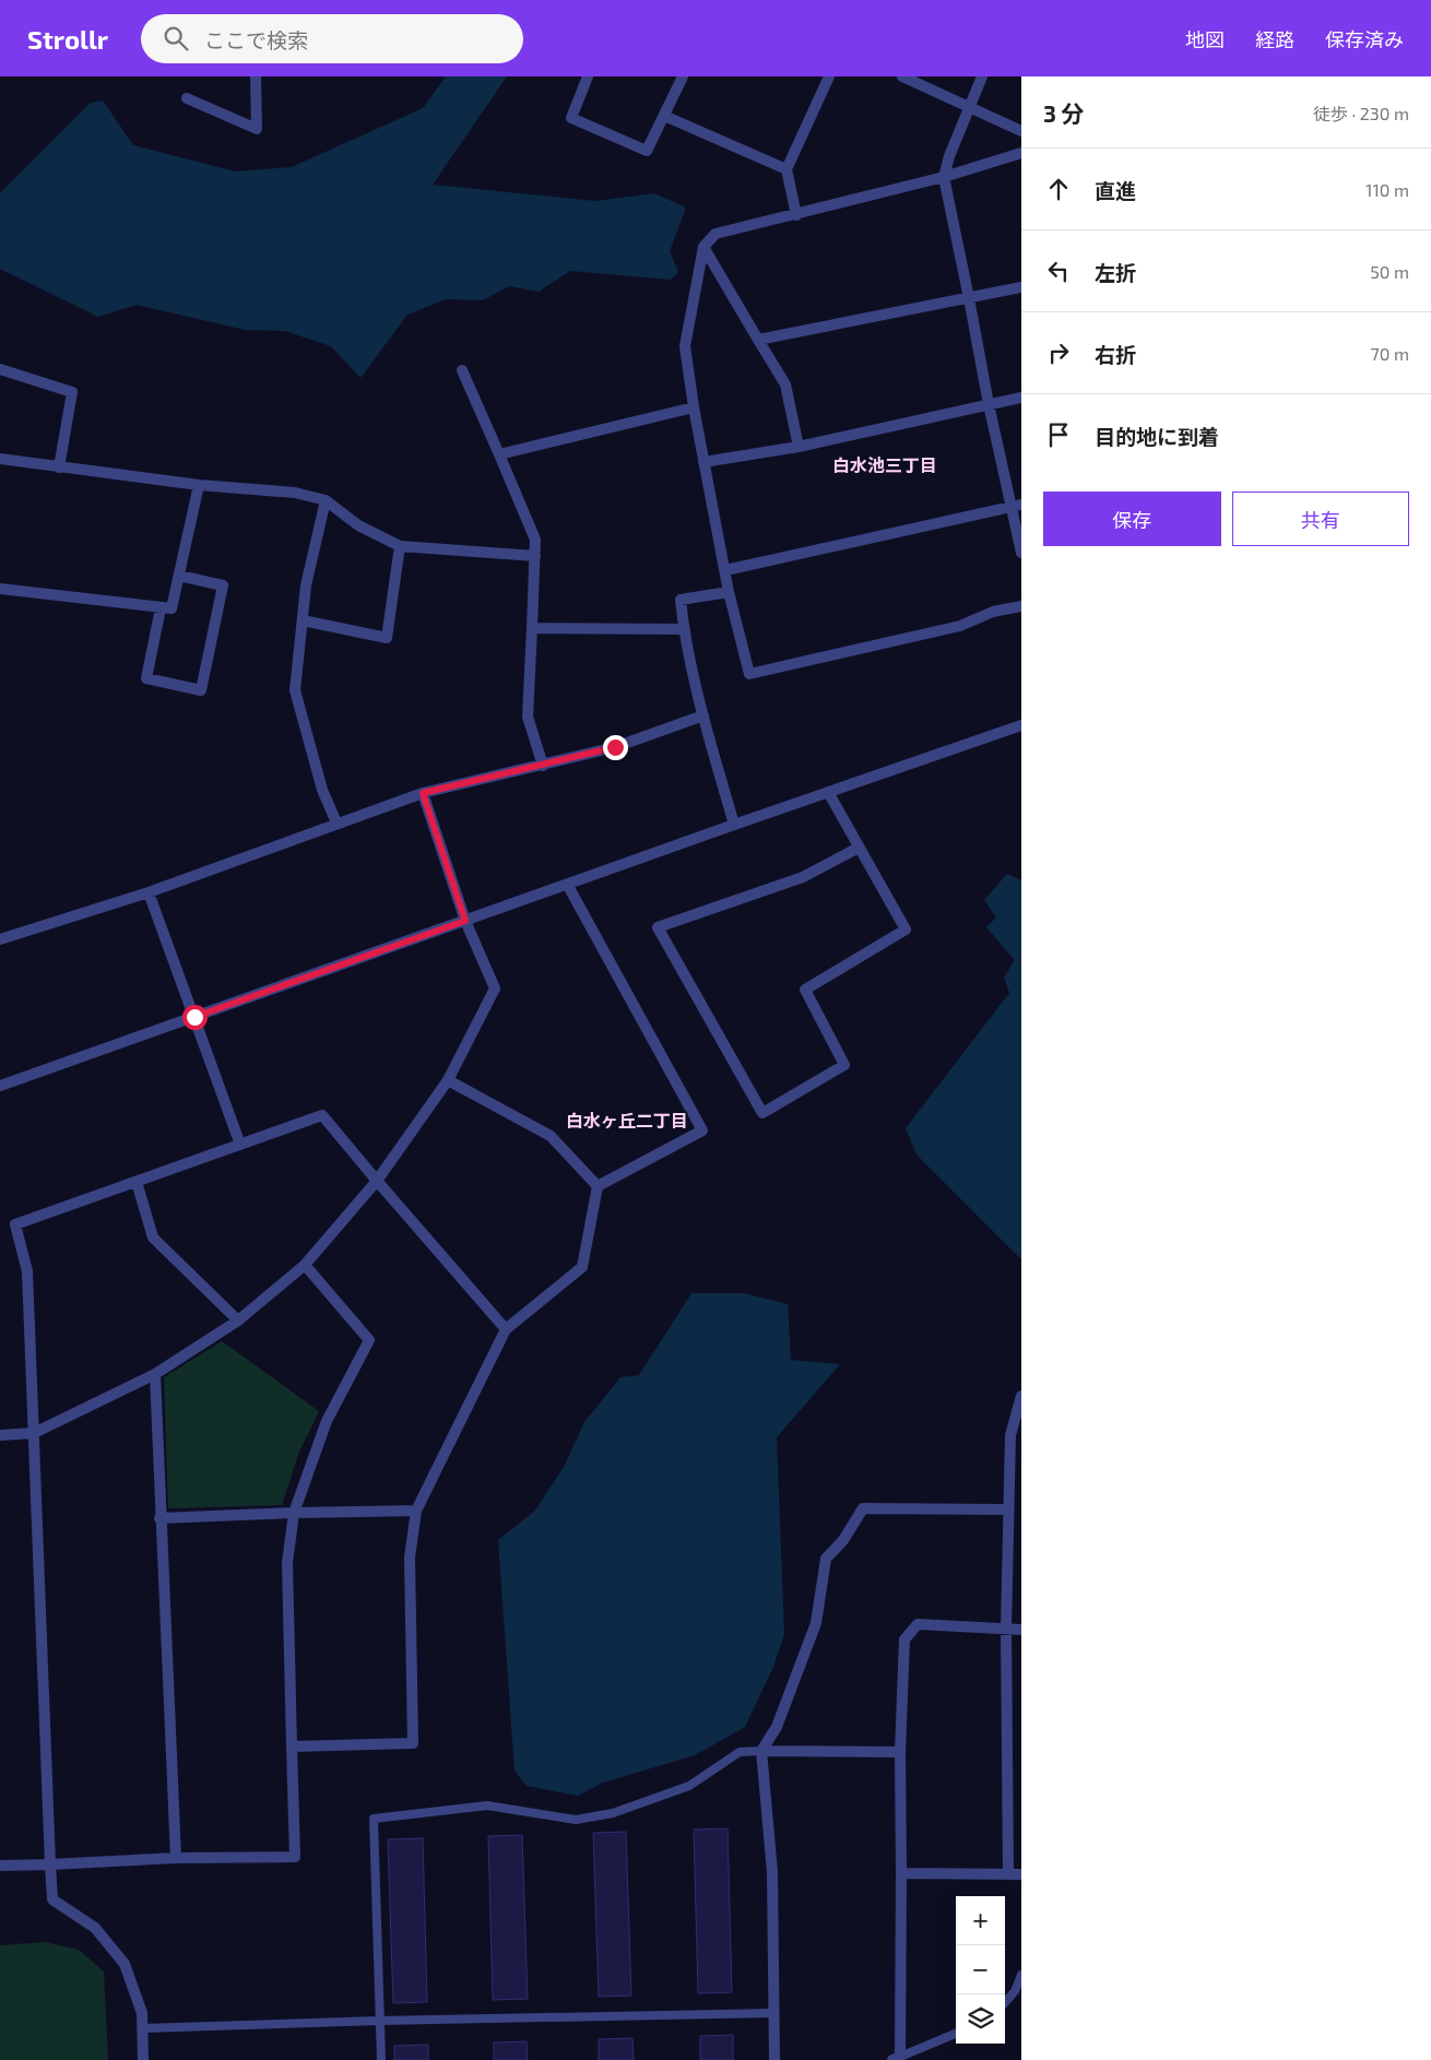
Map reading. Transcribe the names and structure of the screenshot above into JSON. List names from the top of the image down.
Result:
{
  "districts": ["白水池三丁目", "白水ヶ丘二丁目"],
  "page": {
    "header": "Strollr",
    "search": "ここで検索",
    "nav": ["地図", "経路", "保存済み"],
    "heading": ["3 分", "徒歩 · 230 m"],
    "list": [
      ["直進", "110 m"],
      ["左折", "50 m"],
      ["右折", "70 m"],
      "目的地に到着"
    ],
    "buttons": ["保存", "共有"],
    "map_buttons": ["+", "−"]
  }
}
